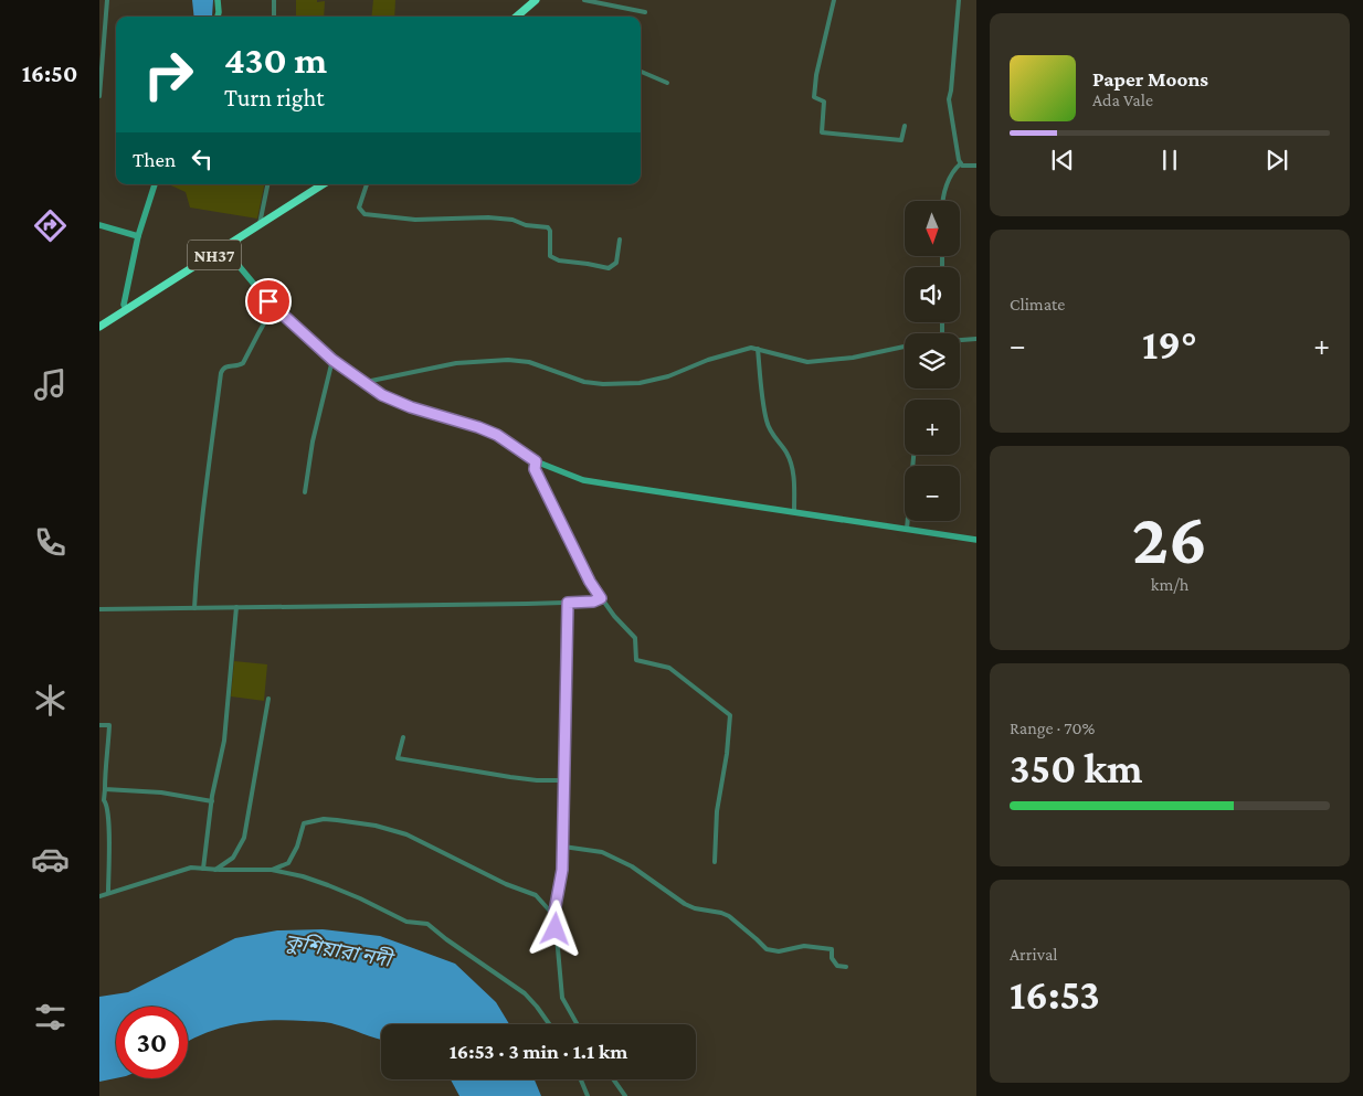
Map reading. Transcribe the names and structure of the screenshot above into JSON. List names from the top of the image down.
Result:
{
  "streets": {
    "highway": ["NH37"]
  },
  "water": ["কুশিয়ারা নদী"],
  "north": "bottom",
  "page": {
    "tabs": "16:50",
    "turn": ["430 m", "Turn right"],
    "song": ["Paper Moons", "Ada Vale"],
    "then": "Then",
    "map_buttons": ["+", "−"],
    "tile": [
      "Climate",
      ["26", "km/h"],
      ["Range · 70%", "350 km"],
      ["Arrival", "16:53"]
    ],
    "heat": ["−", "19°", "+"],
    "limit": "30",
    "trip": "16:53 · 3 min · 1.1 km"
  }
}
